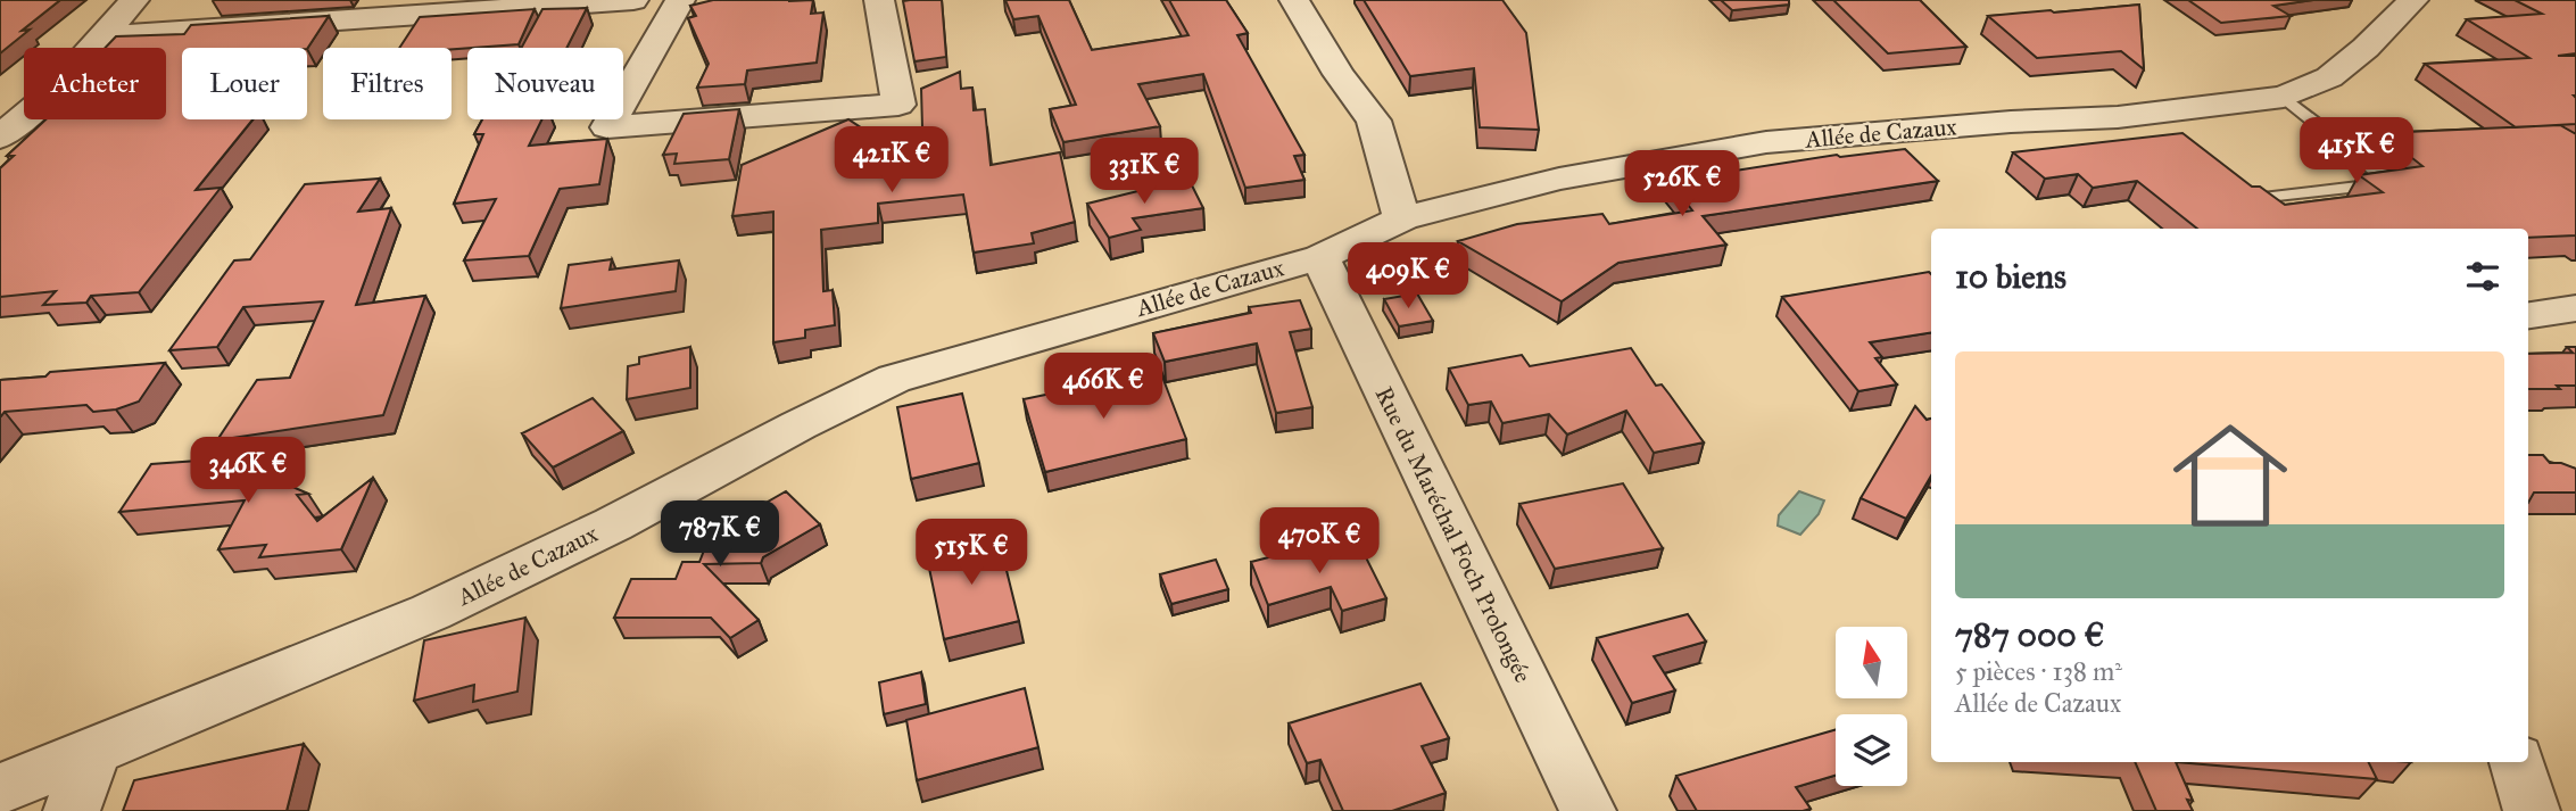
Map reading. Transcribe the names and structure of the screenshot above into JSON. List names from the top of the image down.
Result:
{
  "streets": {
    "street": ["Allée de Cazaux", "Rue du Maréchal Foch Prolongée"]
  },
  "crossings": [
    ["Allée de Cazaux", "Rue du Maréchal Foch Prolongée"]
  ],
  "north": "top",
  "page": {
    "chip": [
      "Acheter",
      "Louer",
      "Filtres",
      "Nouveau"
    ],
    "price": [
      "415K €",
      "421K €",
      "331K €",
      "526K €",
      "409K €",
      "466K €",
      "346K €",
      "787K €",
      "470K €",
      "515K €"
    ],
    "heading": "10 biens",
    "list": [
      {
        "name": "787 000 €",
        "note": "5 pièces · 138 m² · Allée de Cazaux"
      }
    ]
  }
}
